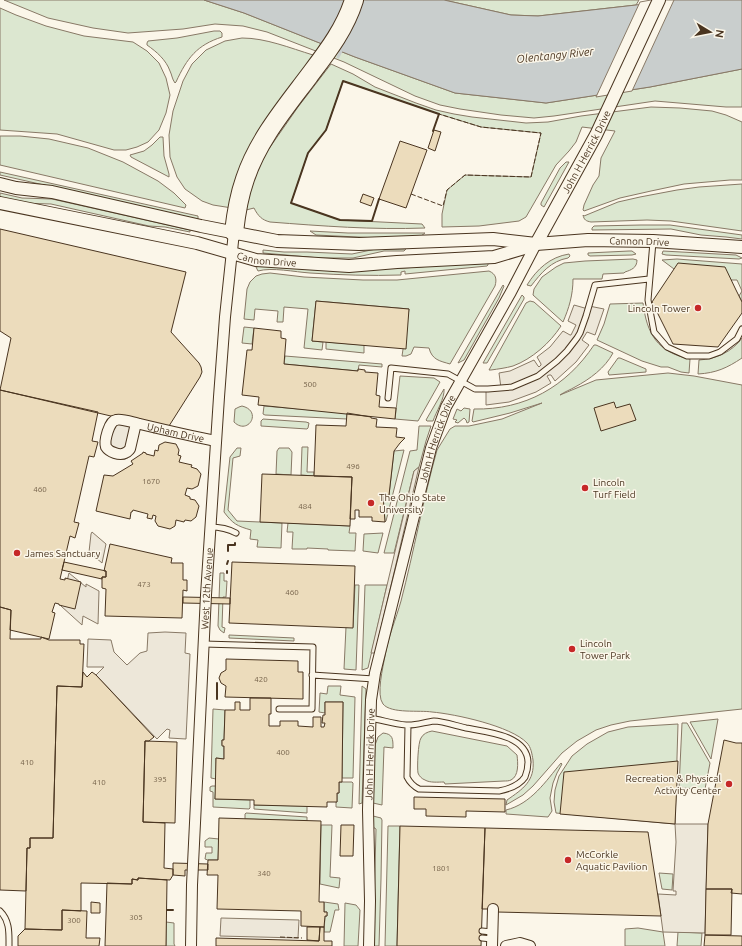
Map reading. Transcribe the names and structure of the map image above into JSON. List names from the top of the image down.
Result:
{
  "streets": {
    "street": [
      "John H Herrick Drive",
      "Cannon Drive",
      "Upham Drive",
      "West 12th Avenue"
    ]
  },
  "crossings": [
    ["John H Herrick Drive", "Cannon Drive"],
    ["Cannon Drive", "West 12th Avenue"],
    ["Upham Drive", "West 12th Avenue"]
  ],
  "water": ["Olentangy River"],
  "places": [
    "Lincoln Tower",
    "Lincoln Turf Field",
    "The Ohio State University",
    "James Sanctuary",
    "Lincoln Tower Park",
    "Recreation & Physical Activity Center",
    "McCorkle Aquatic Pavilion"
  ],
  "house_numbers": [
    "500",
    "496",
    "1670",
    "460",
    "484",
    "473",
    "460",
    "420",
    "400",
    "410",
    "395",
    "410",
    "1801",
    "340",
    "305",
    "300"
  ],
  "north": "right"
}
